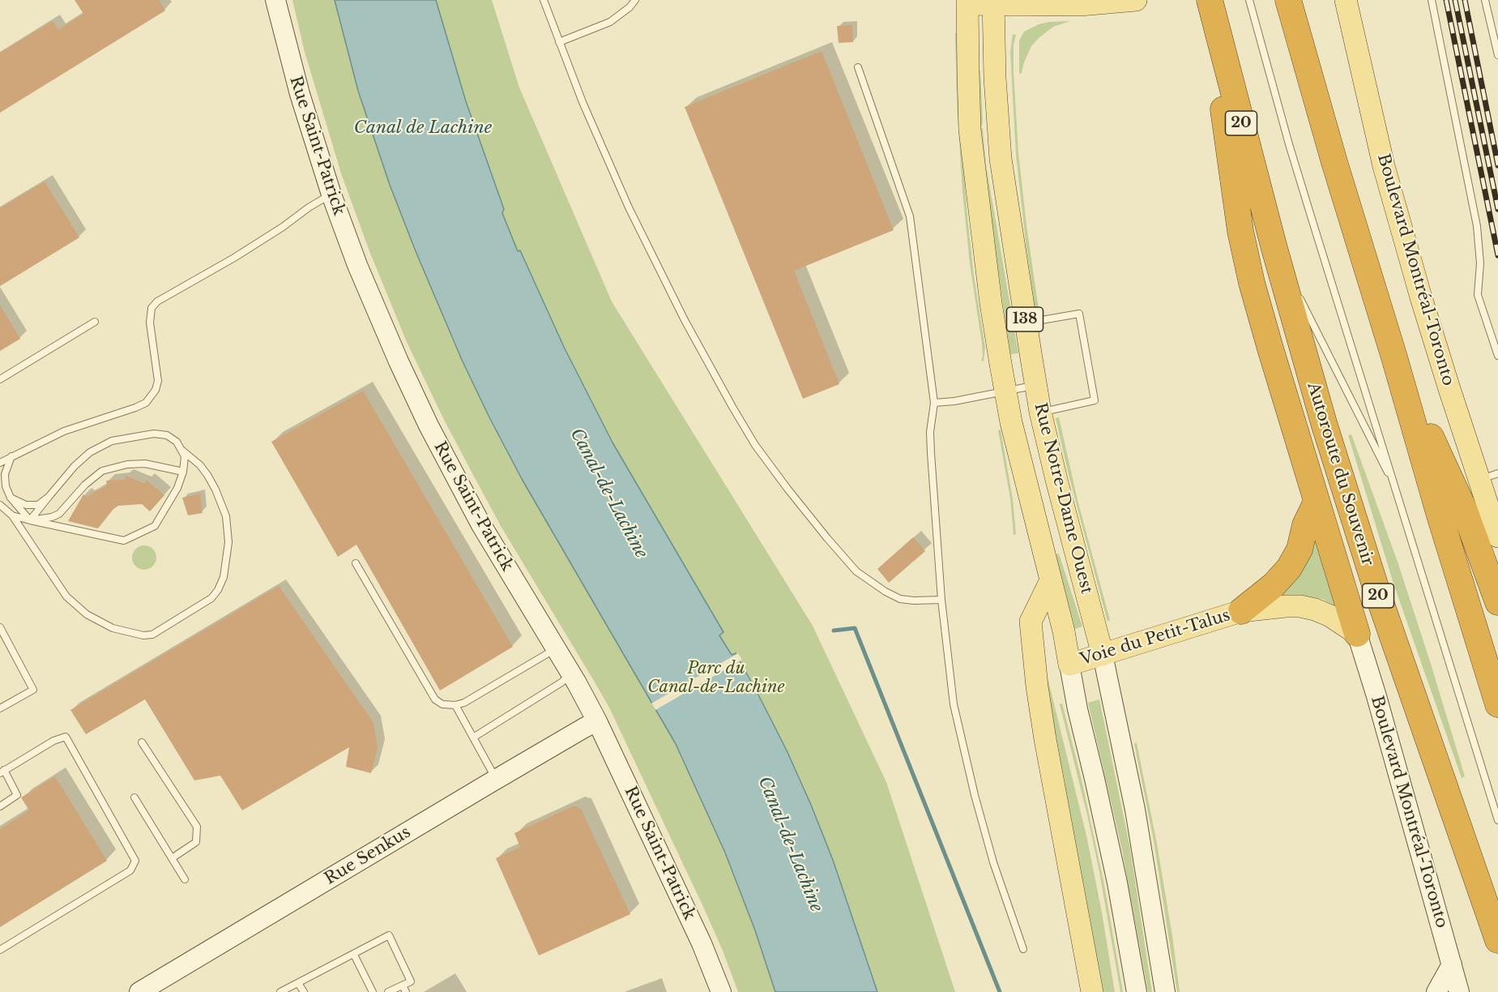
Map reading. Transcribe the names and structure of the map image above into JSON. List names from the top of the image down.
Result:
{
  "streets": {
    "highway": ["20", "Autoroute du Souvenir"],
    "main road": [
      "Rue Saint-Patrick",
      "Boulevard Montréal-Toronto",
      "138",
      "Rue Notre-Dame Ouest",
      "Voie du Petit-Talus",
      "Rue Senkus"
    ]
  },
  "crossings": [
    ["Rue Saint-Patrick", "Rue Senkus"],
    ["Boulevard Montréal-Toronto", "Voie du Petit-Talus"],
    ["Rue Notre-Dame Ouest", "Voie du Petit-Talus"]
  ],
  "water": ["Canal de Lachine", "Canal-de-Lachine"],
  "parks": ["Parc du Canal-de-Lachine"]
}
